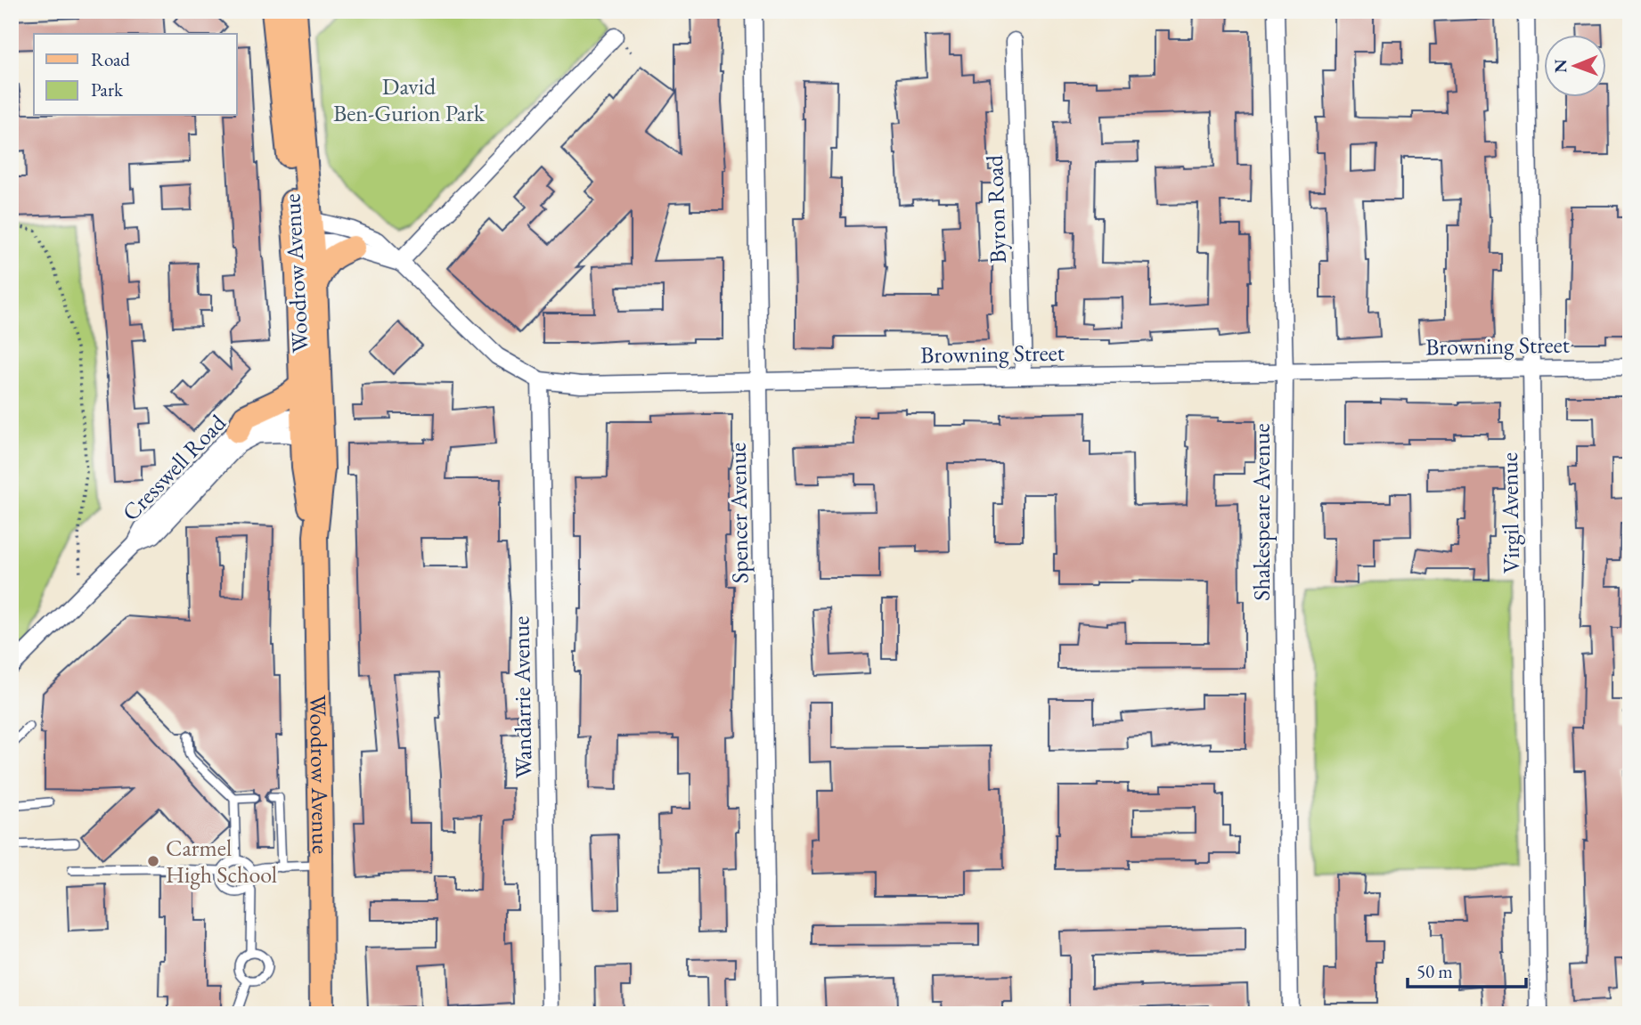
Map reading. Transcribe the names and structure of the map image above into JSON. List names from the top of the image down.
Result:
{
  "streets": {
    "main road": ["Woodrow Avenue"],
    "street": [
      "Byron Road",
      "Browning Street",
      "Cresswell Road",
      "Shakespeare Avenue",
      "Spencer Avenue",
      "Virgil Avenue",
      "Wandarrie Avenue"
    ]
  },
  "crossings": [
    ["Byron Road", "Browning Street"],
    ["Woodrow Avenue", "Browning Street"],
    ["Woodrow Avenue", "Cresswell Road"],
    ["Browning Street", "Shakespeare Avenue"],
    ["Browning Street", "Spencer Avenue"],
    ["Browning Street", "Virgil Avenue"],
    ["Browning Street", "Wandarrie Avenue"]
  ],
  "parks": ["David Ben-Gurion Park"],
  "places": ["Carmel High School"],
  "legend": ["Road", "Park"],
  "scale_bar": "50 m",
  "north": "left"
}
